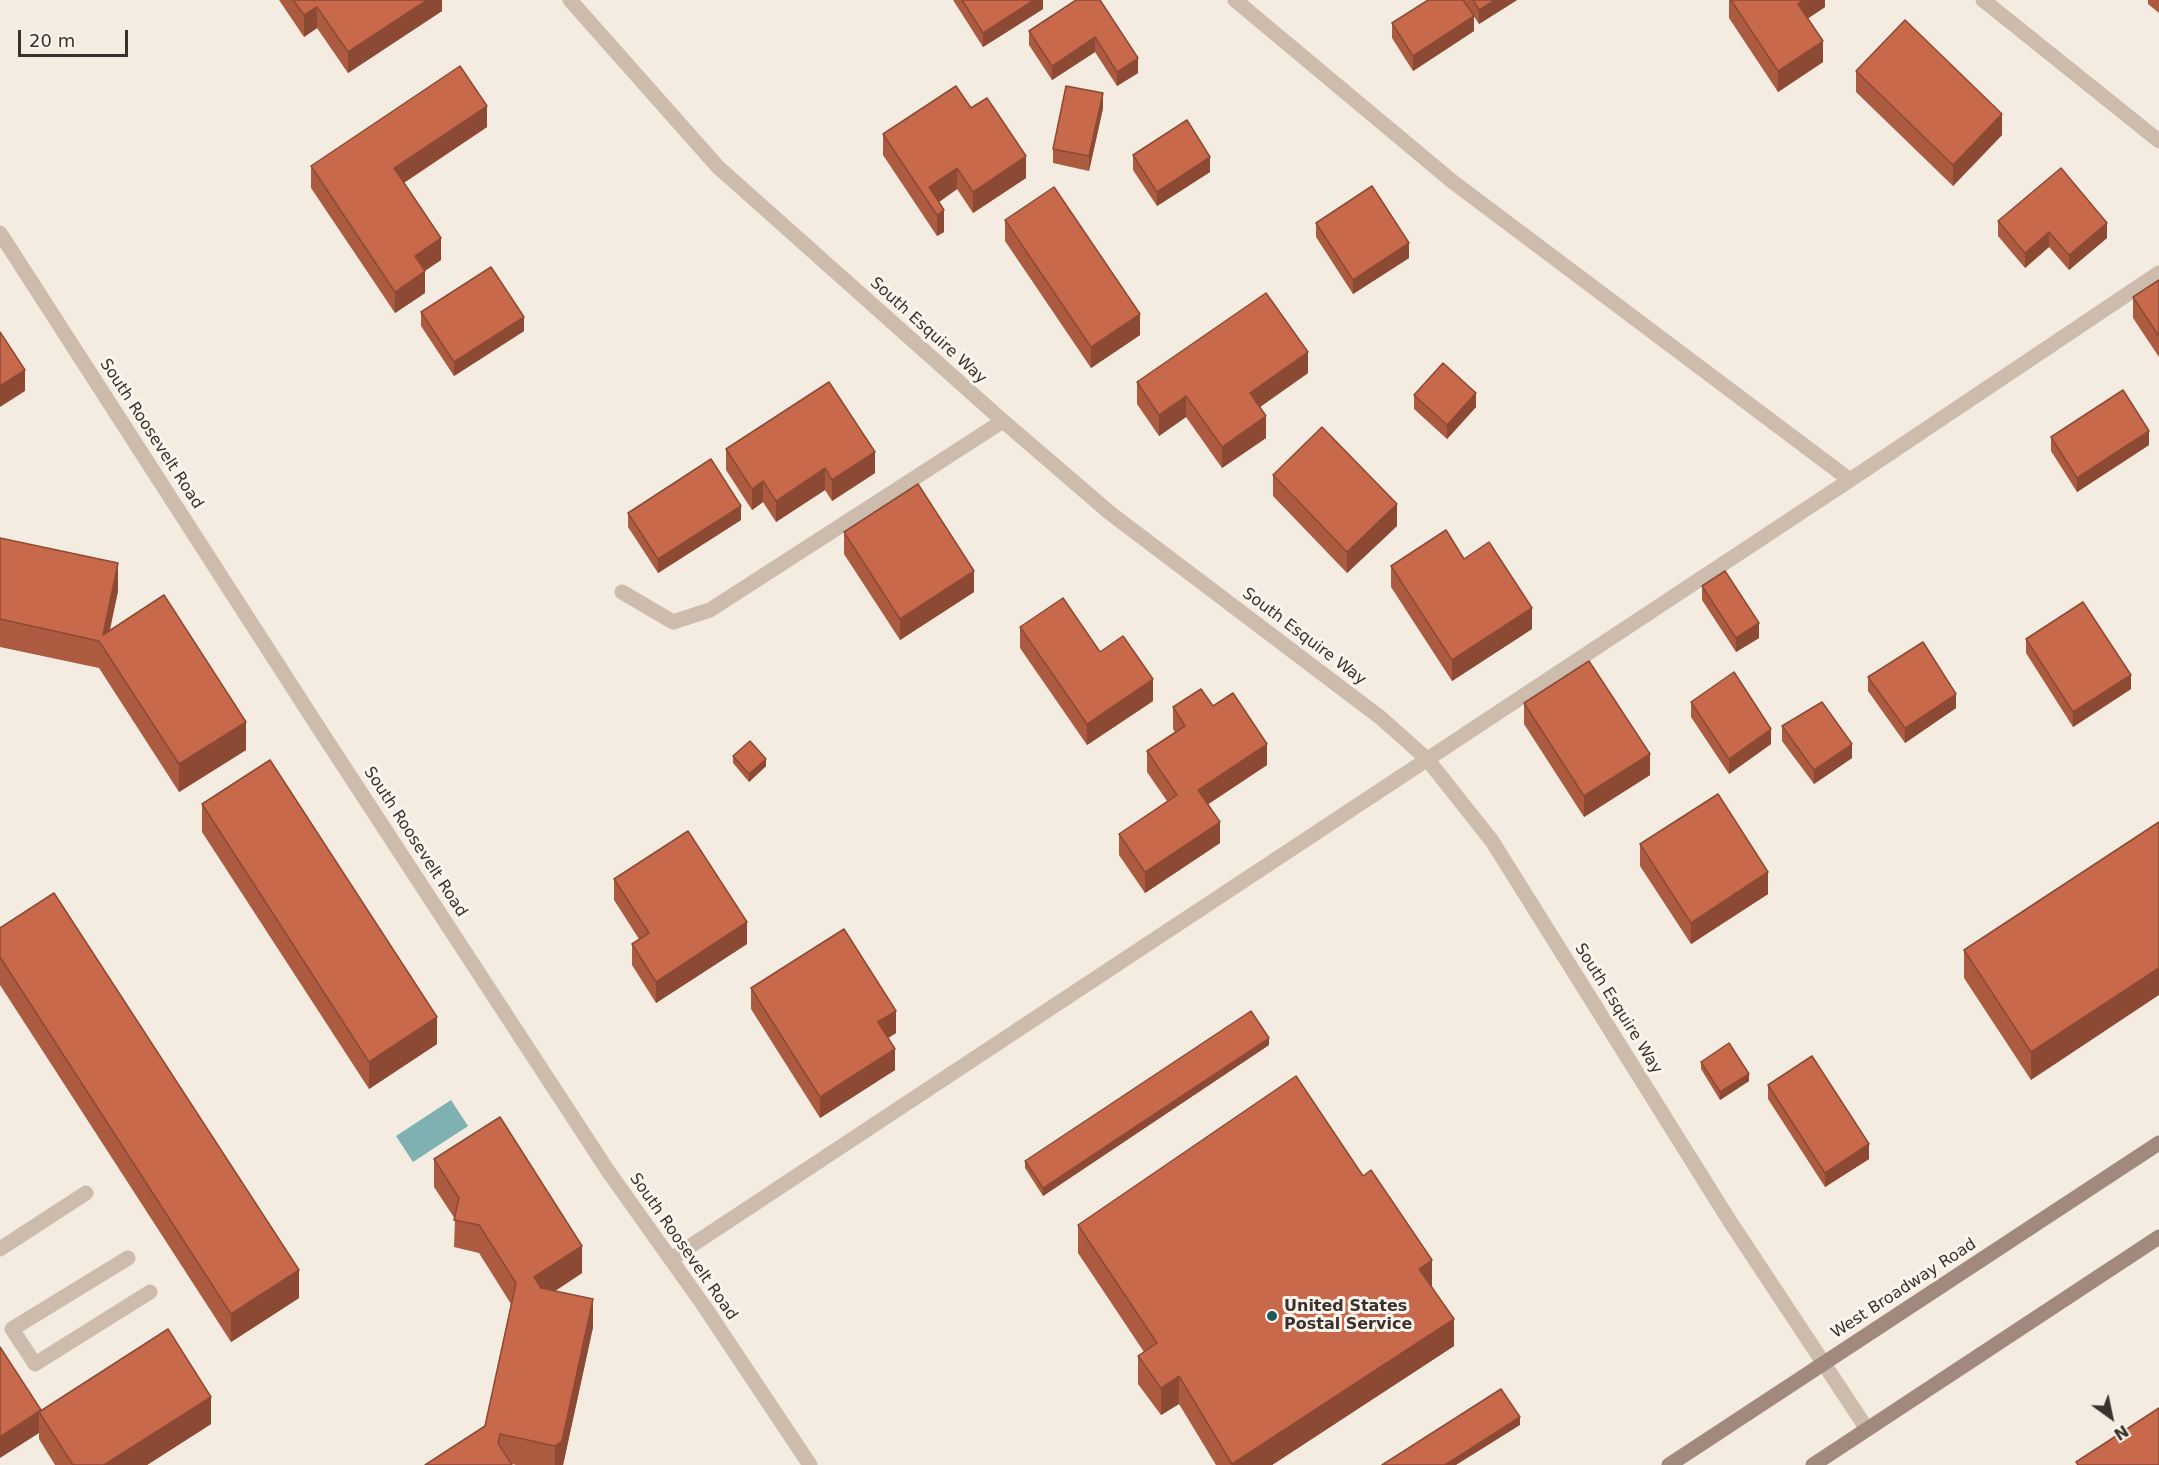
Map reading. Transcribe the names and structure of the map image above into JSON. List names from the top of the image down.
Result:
{
  "streets": {
    "main road": ["West Broadway Road"],
    "street": ["South Esquire Way", "South Roosevelt Road"]
  },
  "crossings": [
    ["South Esquire Way", "West Broadway Road"]
  ],
  "places": ["United States Postal Service"],
  "scale_bar": "20 m",
  "north": "bottom right"
}
